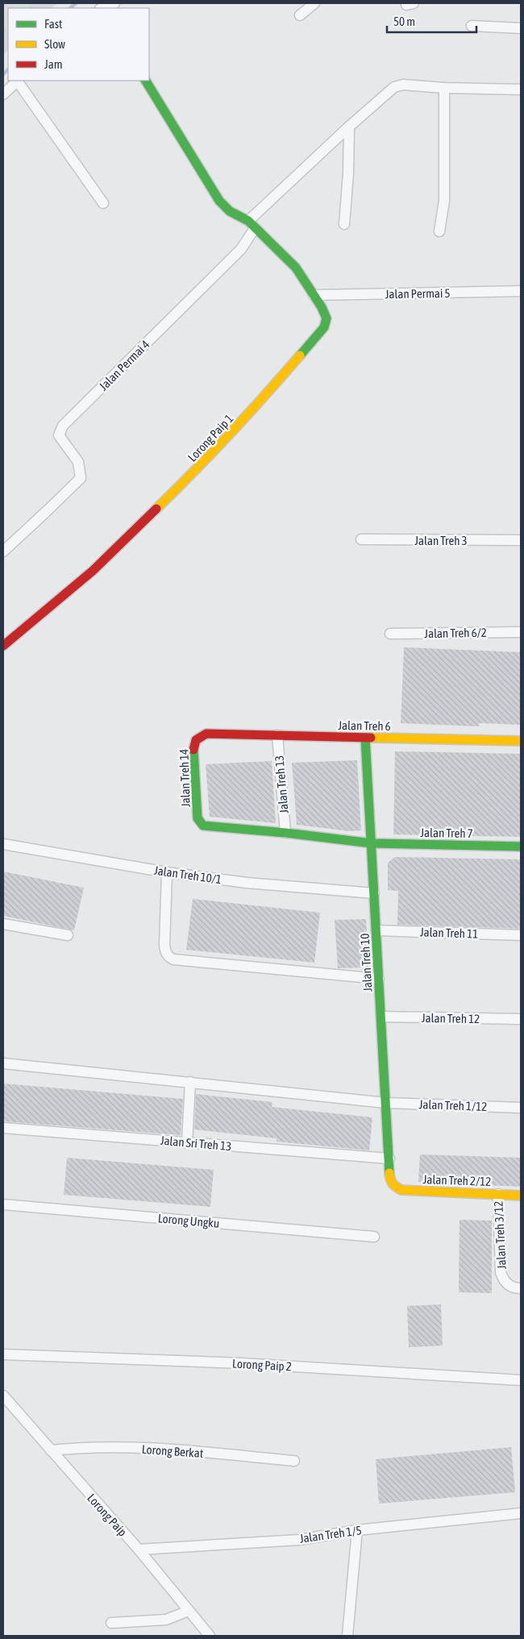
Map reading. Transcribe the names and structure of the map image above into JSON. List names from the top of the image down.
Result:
{
  "streets": {
    "street": [
      "Jalan Permai 5",
      "Jalan Permai 4",
      "Lorong Paip 1",
      "Jalan Treh 3",
      "Jalan Treh 6/2",
      "Jalan Treh 6",
      "Jalan Treh 14",
      "Jalan Treh 13",
      "Jalan Treh 7",
      "Jalan Treh 10/1",
      "Jalan Treh 11",
      "Jalan Treh 10",
      "Jalan Treh 12",
      "Jalan Treh 1/12",
      "Jalan Sri Treh 13",
      "Jalan Treh 2/12",
      "Lorong Ungku",
      "Jalan Treh 3/12",
      "Lorong Paip 2",
      "Lorong Berkat",
      "Lorong Paip",
      "Jalan Treh 1/5"
    ]
  },
  "crossings": [
    ["Jalan Permai 5", "Lorong Paip 1"],
    ["Jalan Permai 4", "Lorong Paip 1"],
    ["Jalan Treh 6", "Jalan Treh 14"],
    ["Jalan Treh 6", "Jalan Treh 13"],
    ["Jalan Treh 6", "Jalan Treh 10"],
    ["Jalan Treh 14", "Jalan Treh 7"],
    ["Jalan Treh 13", "Jalan Treh 7"],
    ["Jalan Treh 7", "Jalan Treh 10"],
    ["Jalan Treh 10/1", "Jalan Treh 10"],
    ["Jalan Treh 11", "Jalan Treh 10"],
    ["Jalan Treh 10", "Jalan Treh 12"],
    ["Jalan Treh 10", "Jalan Treh 1/12"],
    ["Jalan Treh 10", "Jalan Sri Treh 13"],
    ["Jalan Treh 10", "Jalan Treh 2/12"],
    ["Jalan Treh 2/12", "Jalan Treh 3/12"],
    ["Lorong Berkat", "Lorong Paip"],
    ["Lorong Paip", "Jalan Treh 1/5"]
  ],
  "legend": ["Fast", "Slow", "Jam"],
  "scale_bar": "50 m"
}
